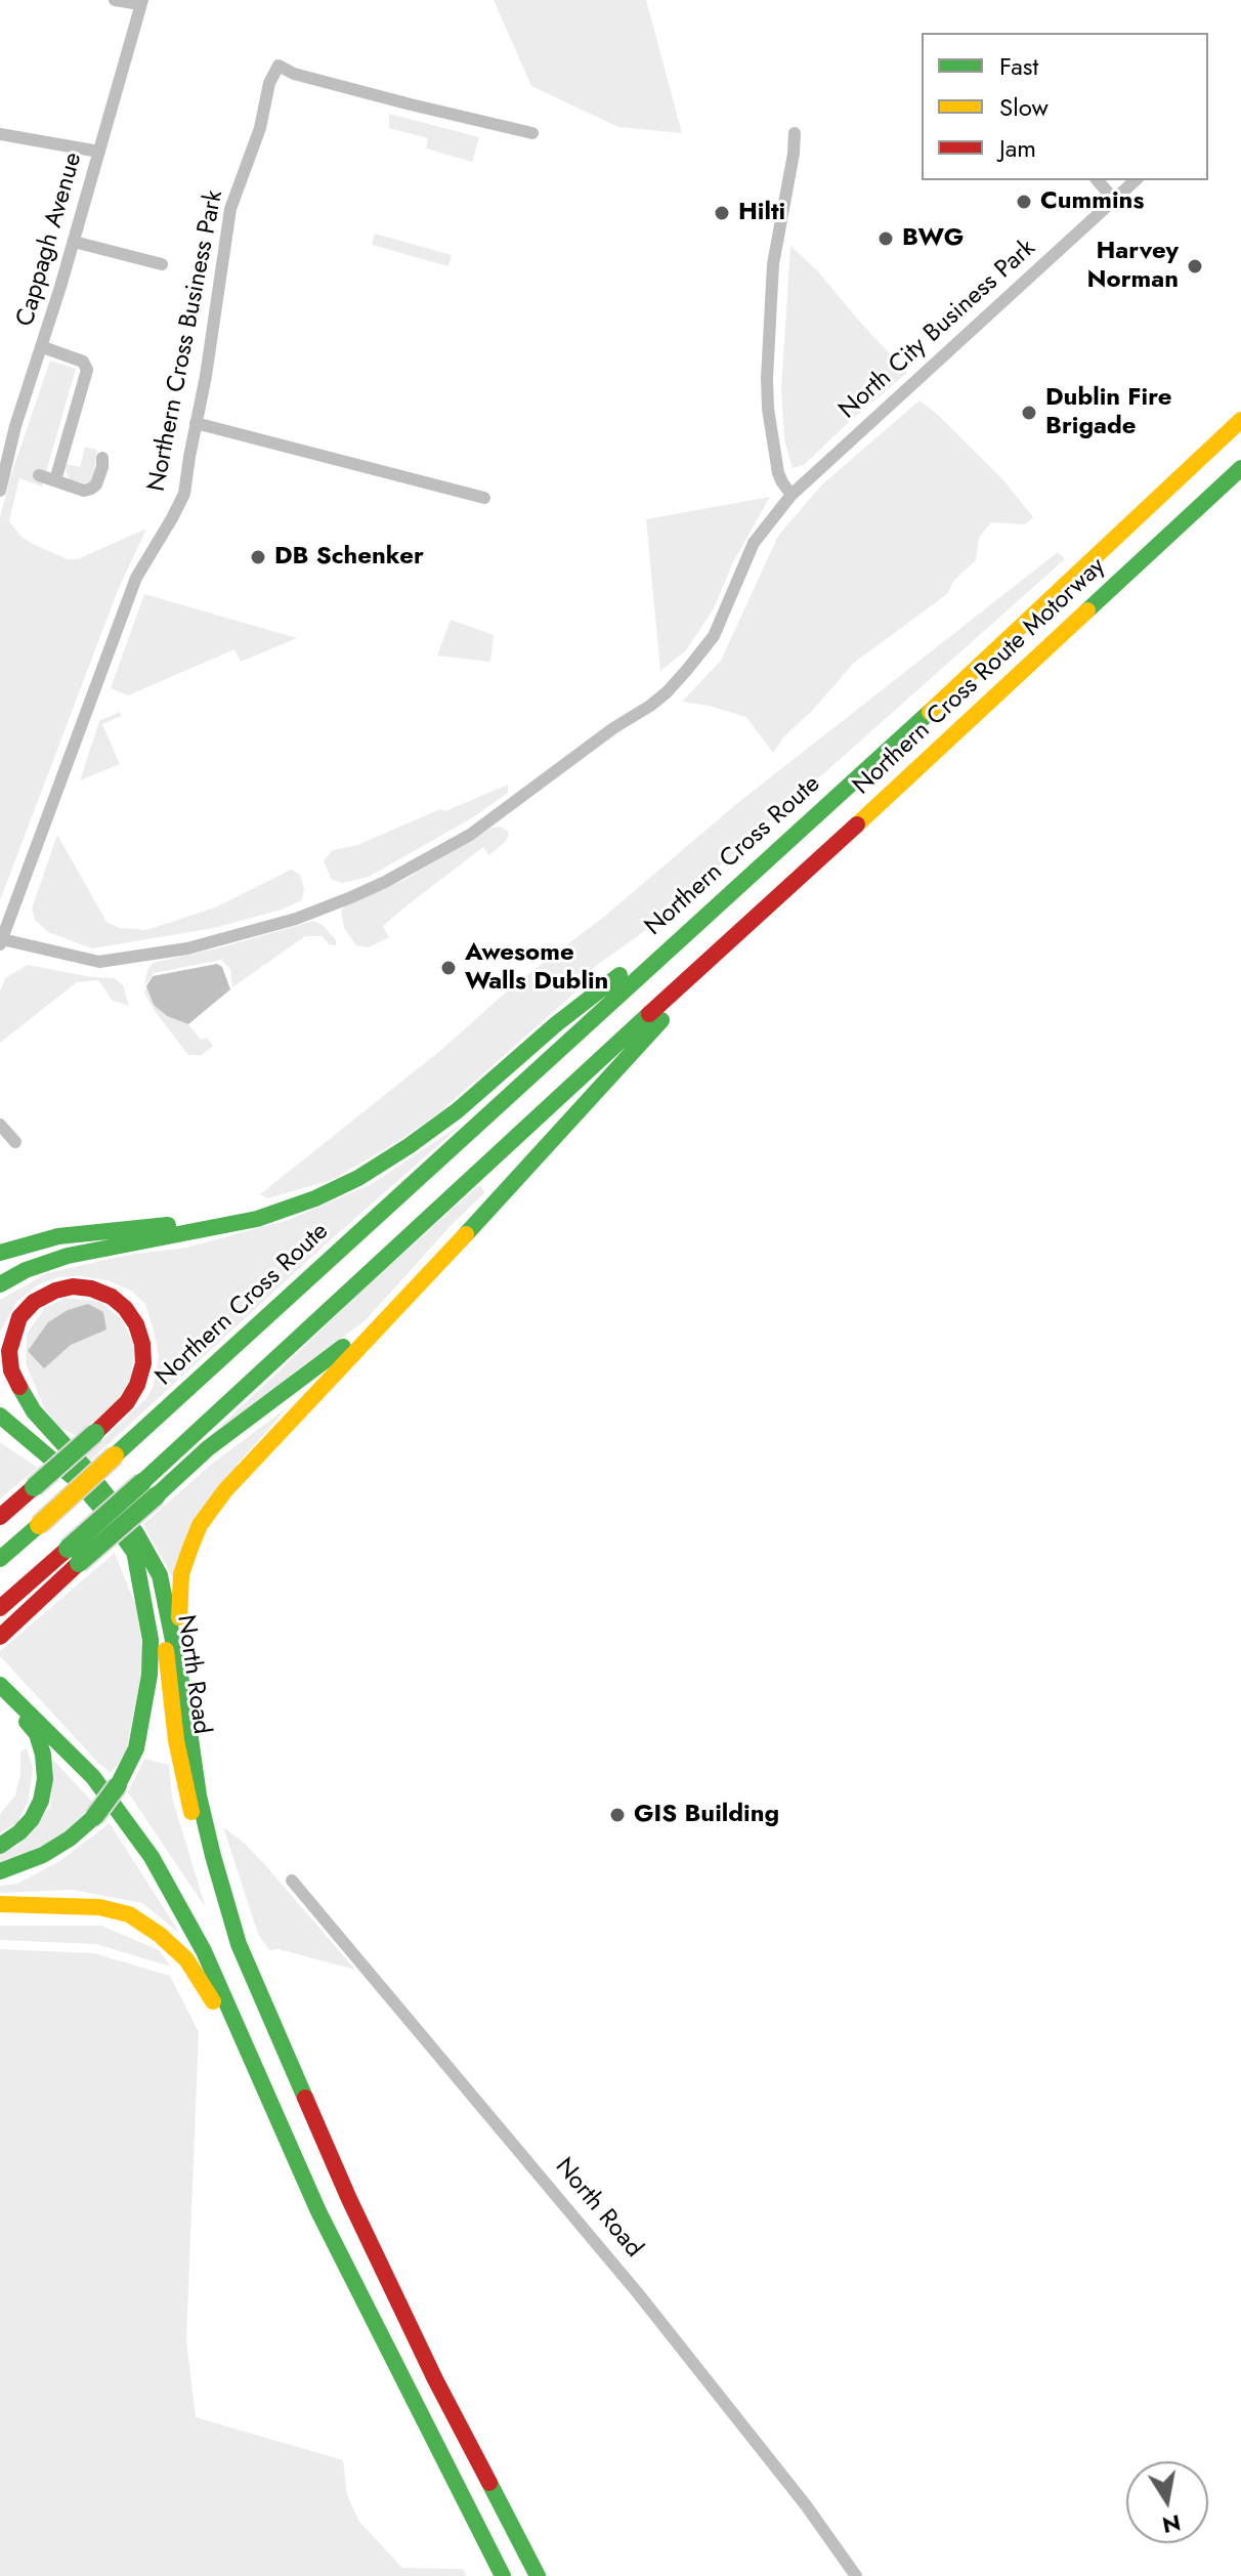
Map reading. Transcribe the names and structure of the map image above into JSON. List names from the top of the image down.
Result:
{
  "streets": {
    "main road": ["Northern Cross Route Motorway", "Northern Cross Route", "North Road"],
    "street": ["Cappagh Avenue", "North City Business Park", "Northern Cross Business Park"]
  },
  "crossings": [
    ["North City Business Park", "Northern Cross Business Park"]
  ],
  "places": [
    "Cummins",
    "Hilti",
    "BWG",
    "Harvey Norman",
    "Dublin Fire Brigade",
    "DB Schenker",
    "Awesome Walls Dublin",
    "GIS Building"
  ],
  "legend": ["Fast", "Slow", "Jam"],
  "north": "bottom"
}
